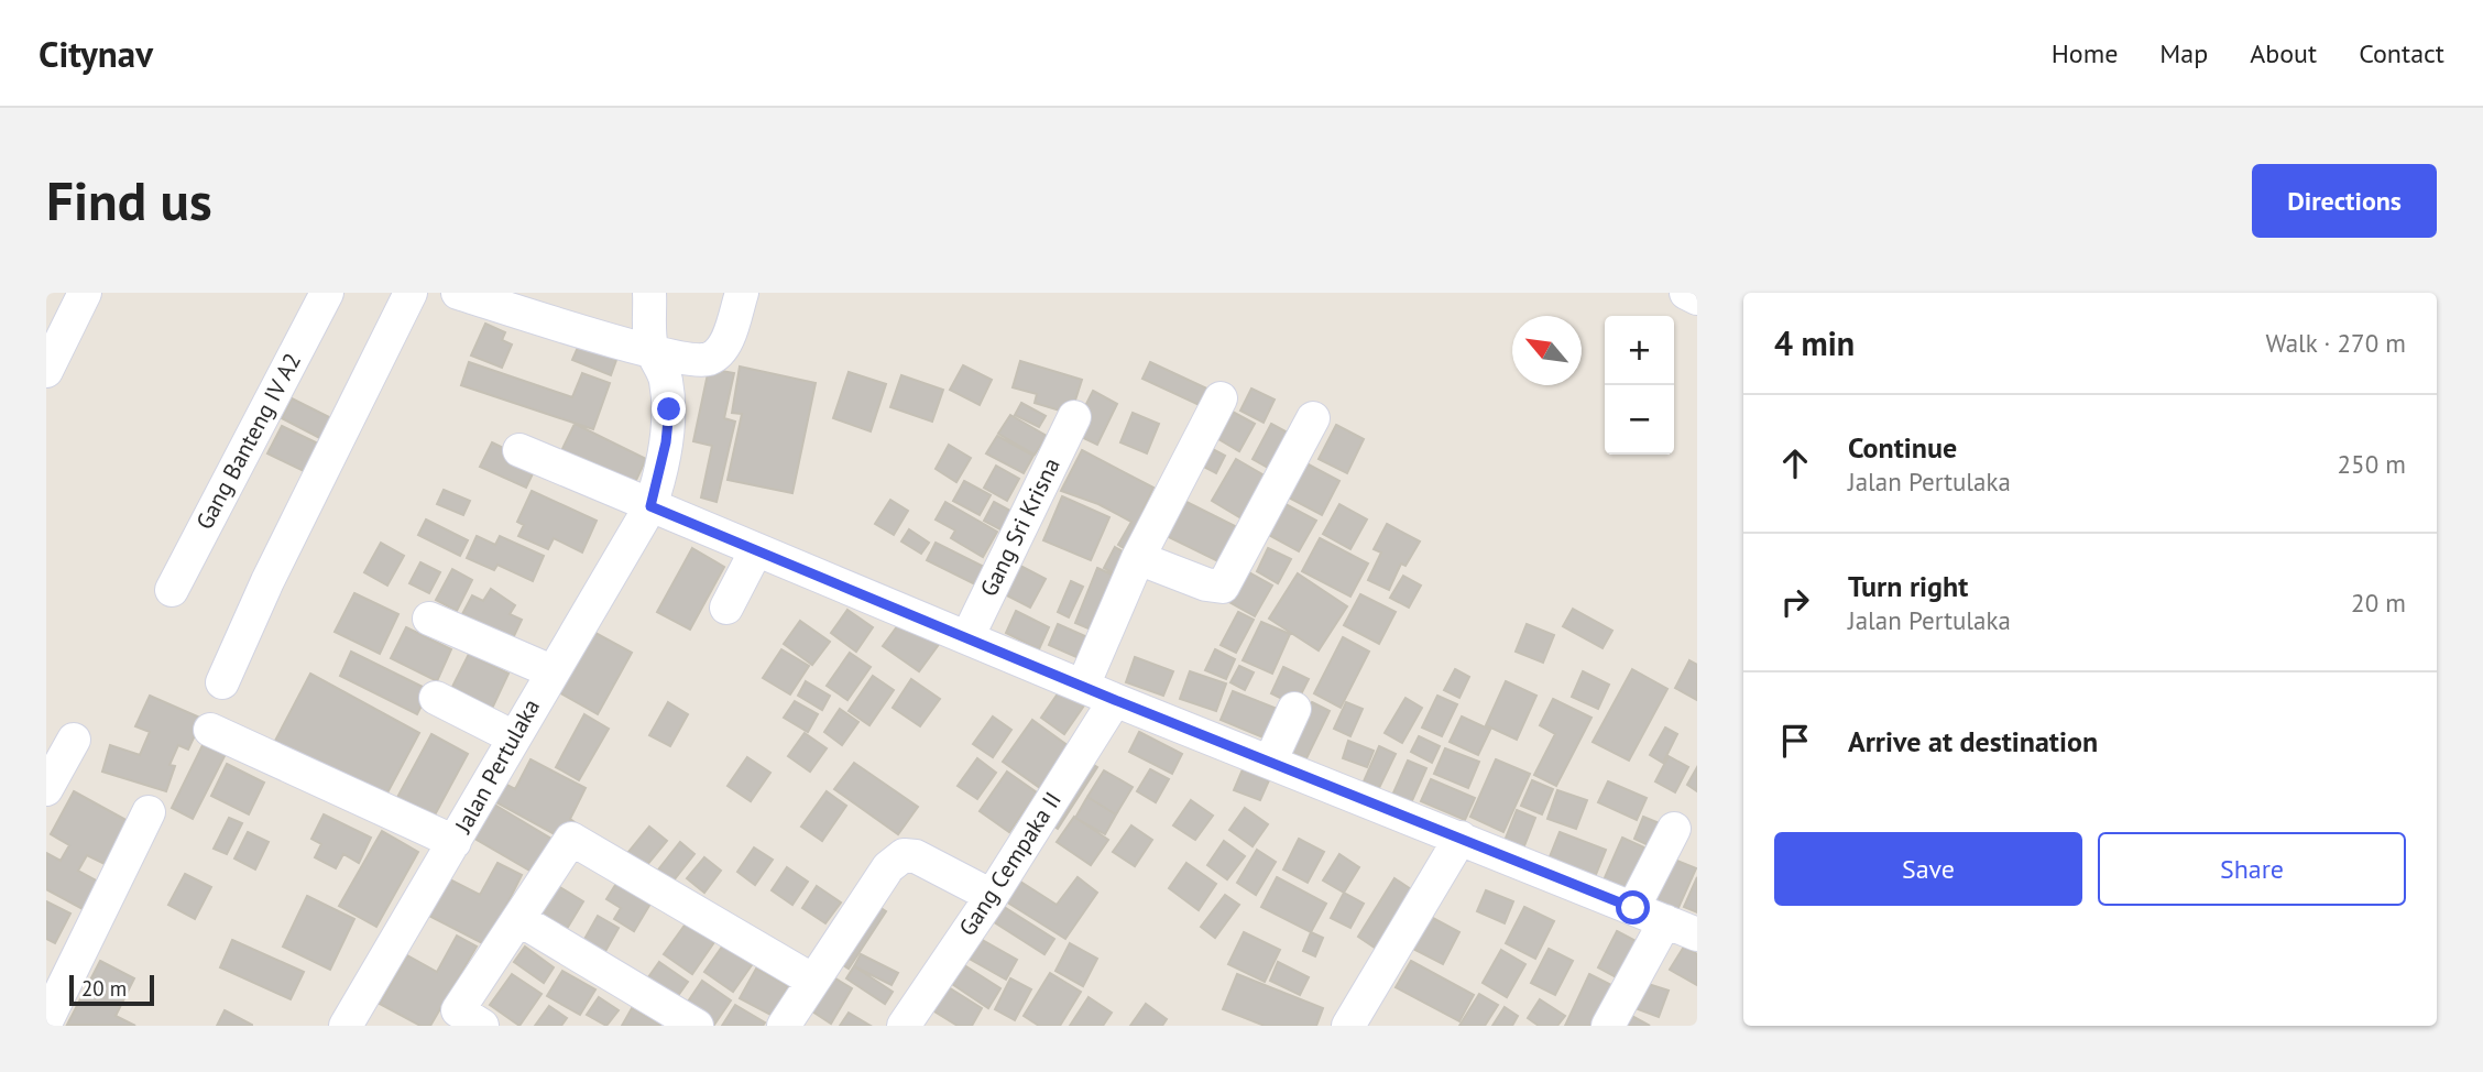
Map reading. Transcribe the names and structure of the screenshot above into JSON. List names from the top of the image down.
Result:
{
  "streets": {
    "street": [
      "Gang Banteng IV A2",
      "Gang Sri Krisna",
      "Jalan Pertulaka",
      "Gang Cempaka II"
    ]
  },
  "scale_bar": "20 m",
  "north": "top left",
  "page": {
    "header": "Citynav",
    "nav": [
      "Home",
      "Map",
      "About",
      "Contact"
    ],
    "buttons": [
      "Directions",
      ["Save", "Share"]
    ],
    "title": "Find us",
    "heading": ["4 min", "Walk · 270 m"],
    "map_buttons": ["+", "−"],
    "list": [
      ["Continue", "Jalan Pertulaka", "250 m"],
      ["Turn right", "Jalan Pertulaka", "20 m"],
      "Arrive at destination"
    ],
    "scale": "20 m"
  }
}
